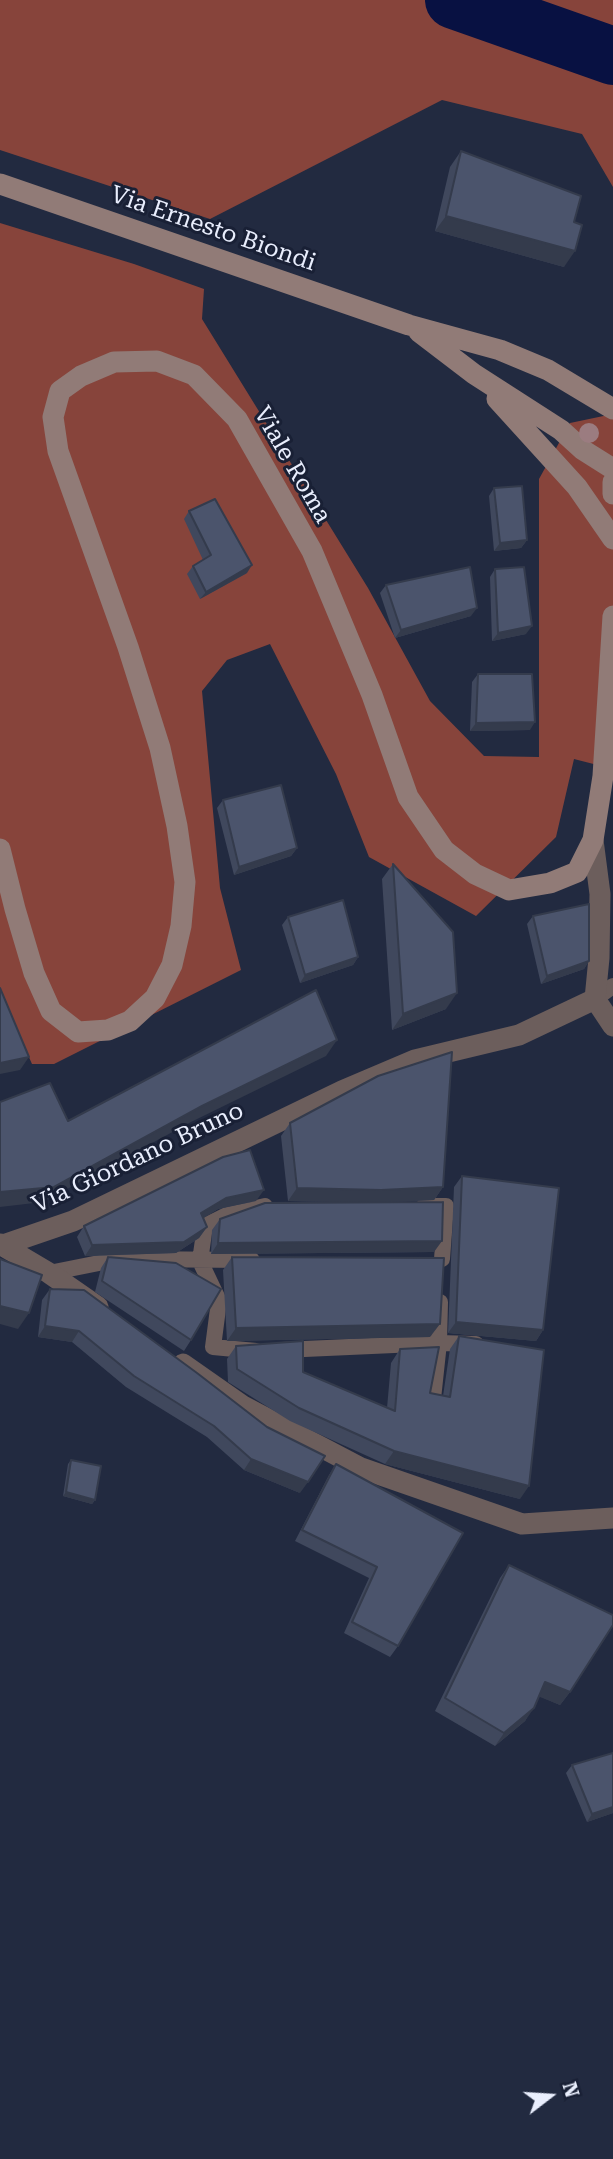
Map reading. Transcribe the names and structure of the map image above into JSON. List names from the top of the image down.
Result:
{
  "streets": {
    "street": ["Via Ernesto Biondi", "Viale Roma", "Via Giordano Bruno"]
  },
  "north": "right"
}
